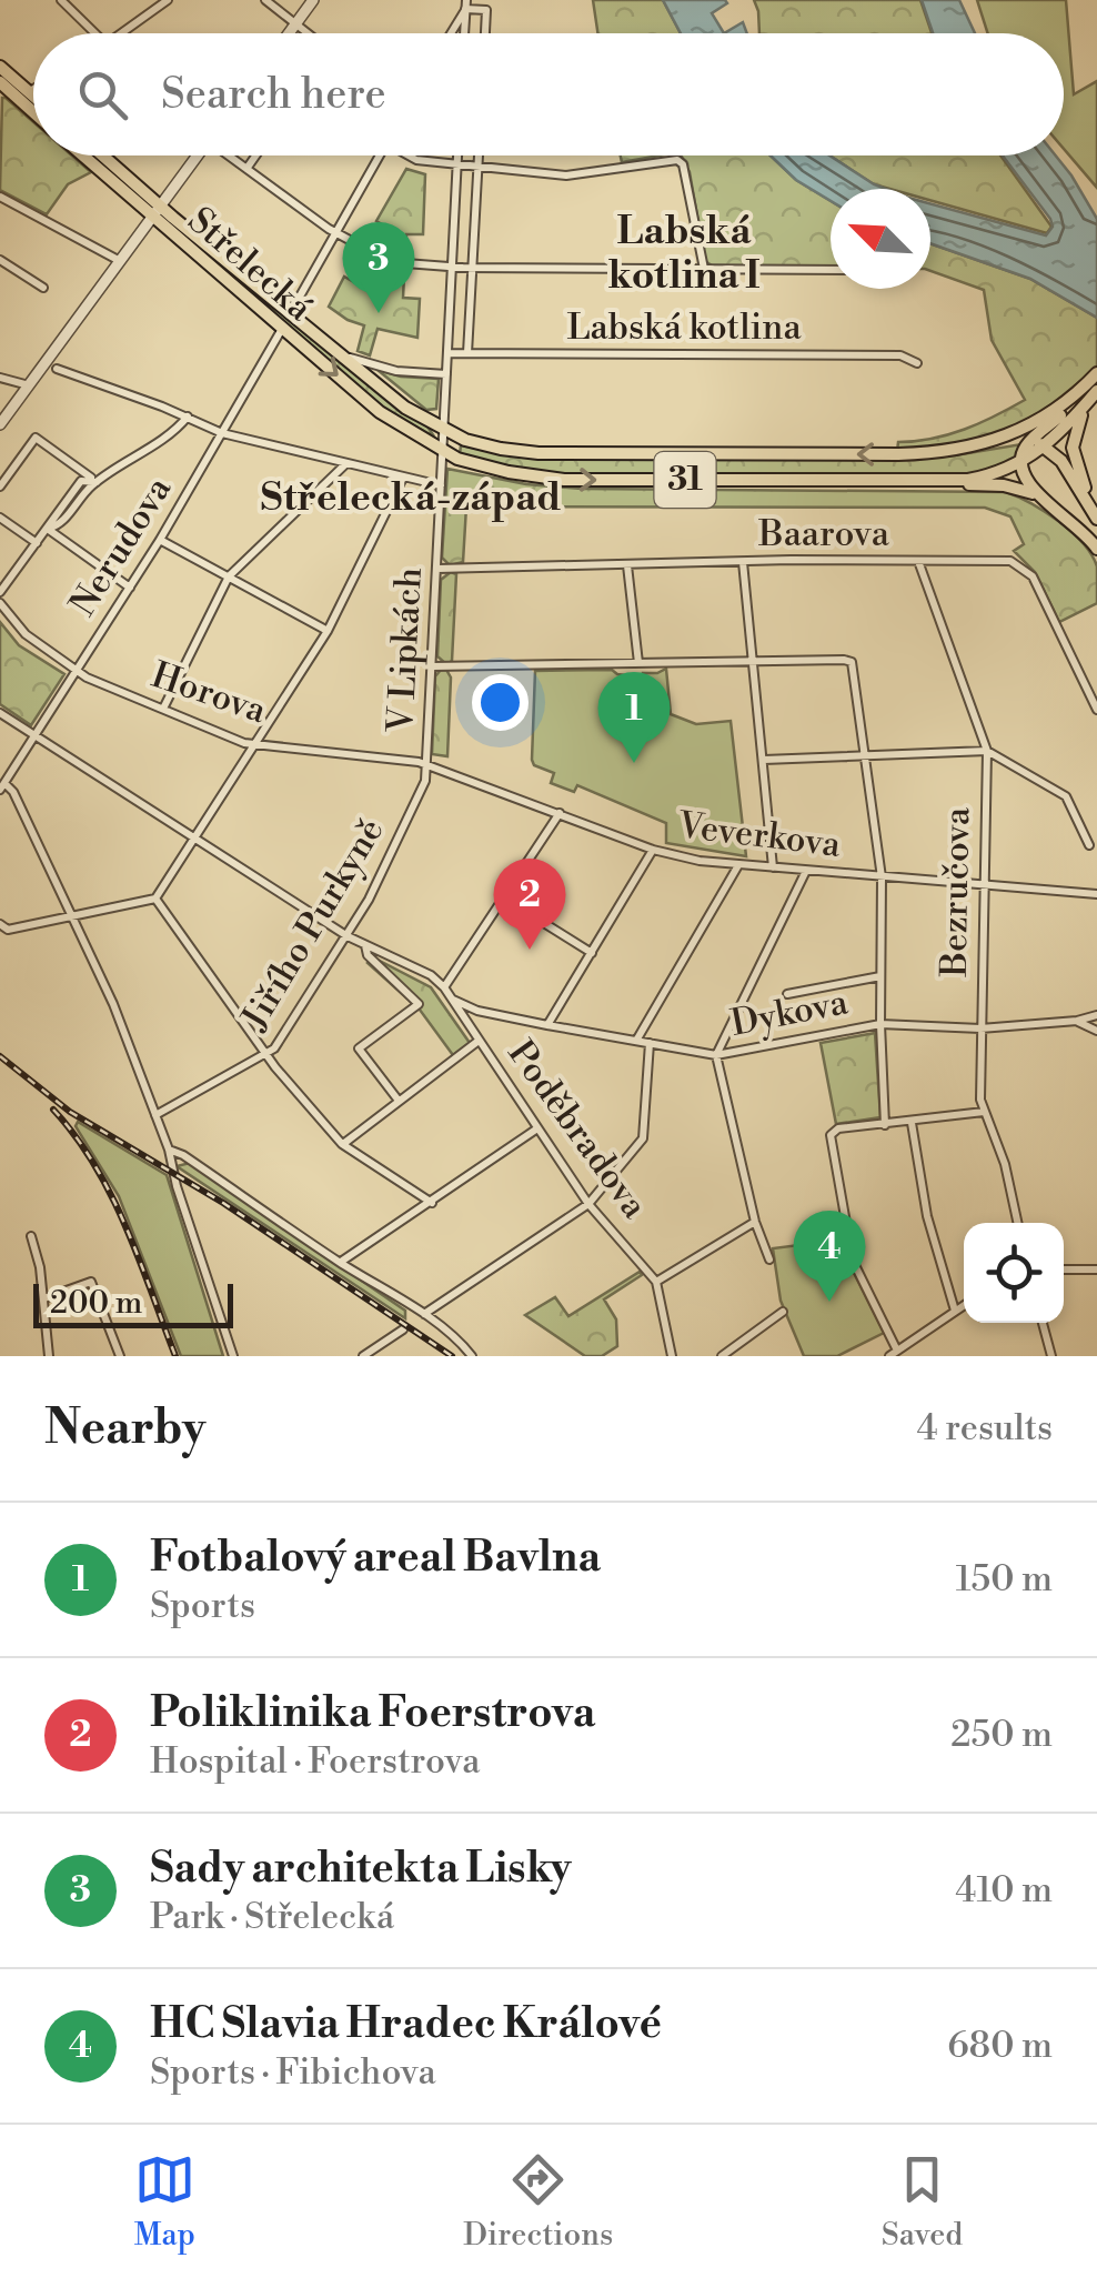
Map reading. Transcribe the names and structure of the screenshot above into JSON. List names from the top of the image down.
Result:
{
  "streets": {
    "main road": ["Střelecká", "31"],
    "street": [
      "Labská kotlina",
      "Baarova",
      "Nerudova",
      "V Lipkách",
      "Horova",
      "Veverkova",
      "Bezručova",
      "Jiřího Purkyně",
      "Dykova",
      "Poděbradova"
    ]
  },
  "crossings": [
    ["Střelecká", "31"],
    ["Střelecká", "Nerudova"],
    ["Střelecká", "V Lipkách"],
    ["Labská kotlina", "V Lipkách"],
    ["Baarova", "V Lipkách"],
    ["Baarova", "Bezručova"],
    ["Nerudova", "Horova"],
    ["V Lipkách", "Horova"],
    ["V Lipkách", "Veverkova"],
    ["V Lipkách", "Jiřího Purkyně"],
    ["Horova", "Veverkova"],
    ["Horova", "Jiřího Purkyně"],
    ["Veverkova", "Bezručova"],
    ["Veverkova", "Jiřího Purkyně"],
    ["Bezručova", "Dykova"],
    ["Dykova", "Poděbradova"]
  ],
  "districts": ["Labská kotlina I", "Střelecká-západ"],
  "scale_bar": "200 m",
  "north": "top left",
  "page": {
    "search": "Search here",
    "pins": [
      "3",
      "1",
      "2",
      "4"
    ],
    "scale": "200 m",
    "heading": ["Nearby", "4 results"],
    "list": [
      {
        "mark": "1",
        "name": "Fotbalový areal Bavlna",
        "note": "Sports",
        "value": "150 m"
      },
      {
        "mark": "2",
        "name": "Poliklinika Foerstrova",
        "note": "Hospital · Foerstrova",
        "value": "250 m"
      },
      {
        "mark": "3",
        "name": "Sady architekta Lisky",
        "note": "Park · Střelecká",
        "value": "410 m"
      },
      {
        "mark": "4",
        "name": "HC Slavia Hradec Králové",
        "note": "Sports · Fibichova",
        "value": "680 m"
      }
    ],
    "nav": ["Map", "Directions", "Saved"]
  }
}
